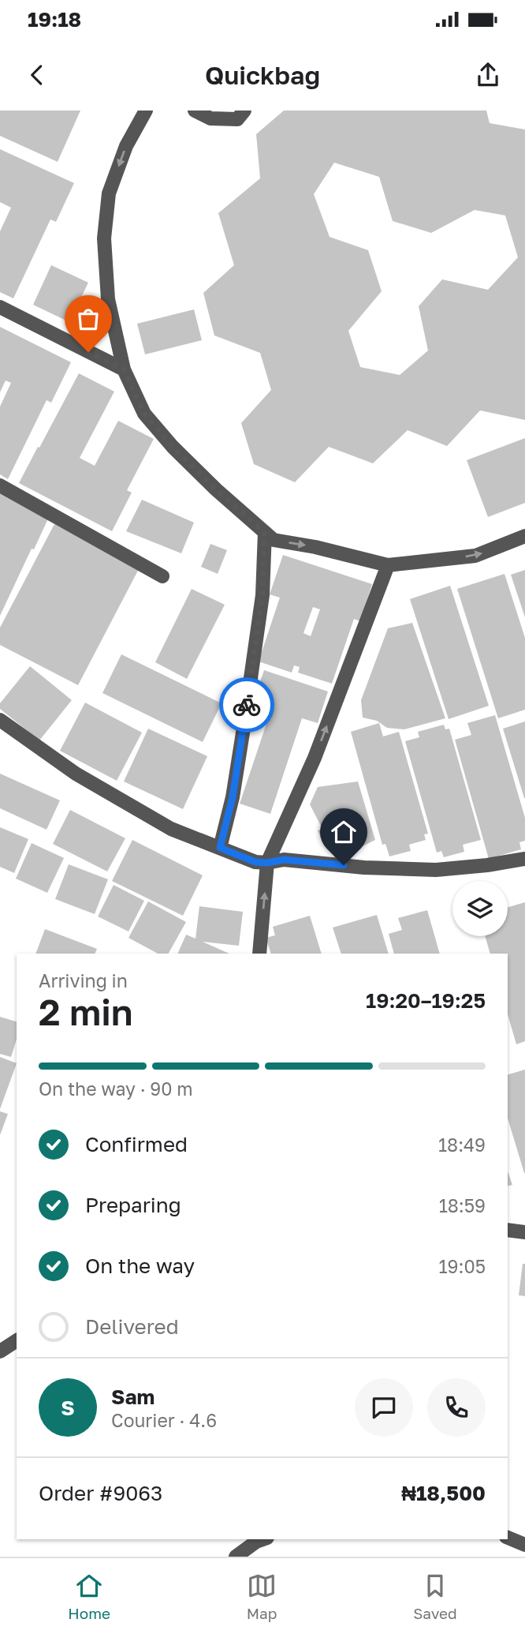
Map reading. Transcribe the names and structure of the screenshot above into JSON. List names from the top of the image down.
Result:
{
  "page": {
    "status": "19:18",
    "header": "Quickbag",
    "heading": ["2 min", "Arriving in", "19:20–19:25"],
    "panel": [
      "Sam",
      "Courier · 4.6",
      "Order #9063",
      "₦18,500"
    ],
    "bar": "On the way · 90 m",
    "list": [
      ["Confirmed", "18:49"],
      ["Preparing", "18:59"],
      ["On the way", "19:05"],
      "Delivered"
    ],
    "round": "S",
    "tabs": ["Home", "Map", "Saved"]
  }
}
